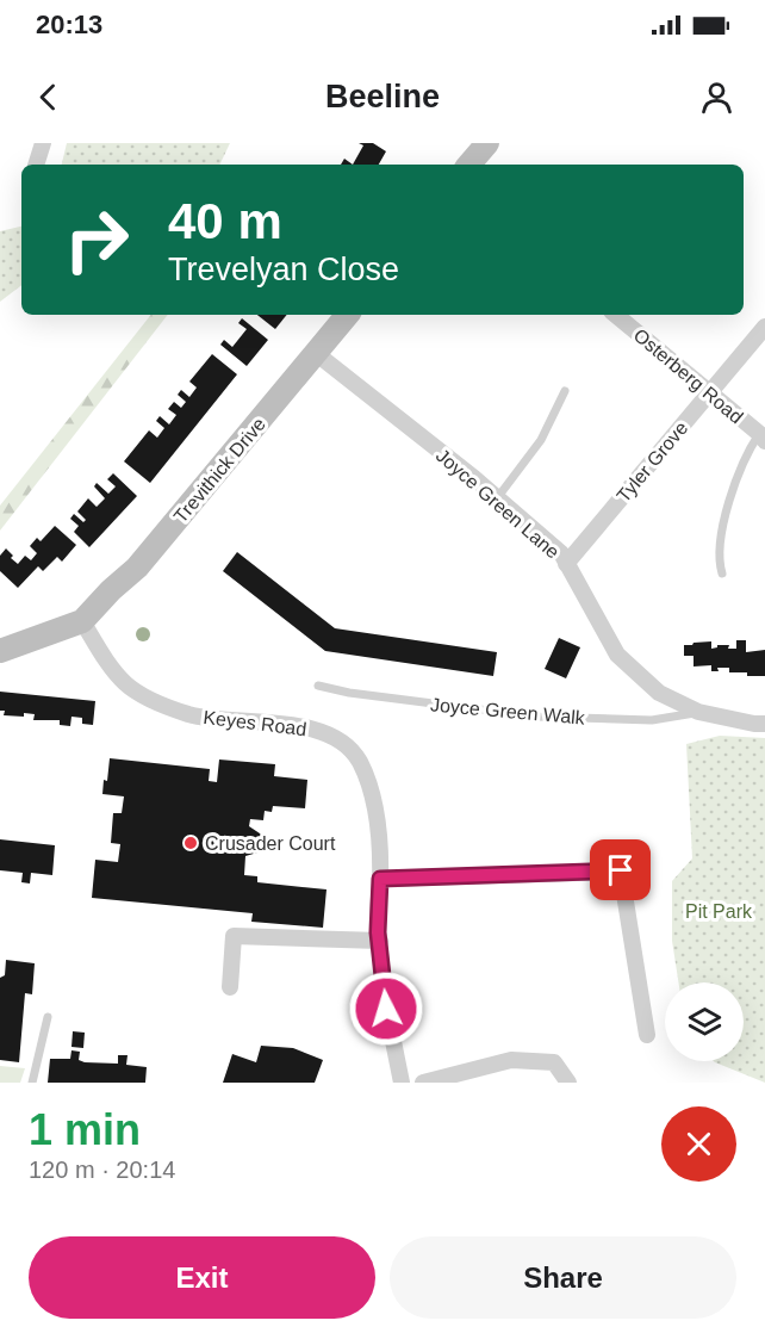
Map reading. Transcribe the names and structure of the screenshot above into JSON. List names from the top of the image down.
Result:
{
  "streets": {
    "street": [
      "Osterberg Road",
      "Tyler Grove",
      "Trevithick Drive",
      "Joyce Green Lane",
      "Keyes Road"
    ],
    "lane": ["Joyce Green Walk"]
  },
  "crossings": [
    ["Osterberg Road", "Tyler Grove"],
    ["Tyler Grove", "Joyce Green Lane"],
    ["Trevithick Drive", "Joyce Green Lane"],
    ["Trevithick Drive", "Keyes Road"],
    ["Joyce Green Lane", "Joyce Green Walk"]
  ],
  "parks": ["Pit Park"],
  "places": ["Crusader Court"],
  "page": {
    "status": "20:13",
    "header": "Beeline",
    "turn": ["40 m", "Trevelyan Close"],
    "heading": ["1 min", "120 m · 20:14"],
    "buttons": ["Exit", "Share"]
  }
}
